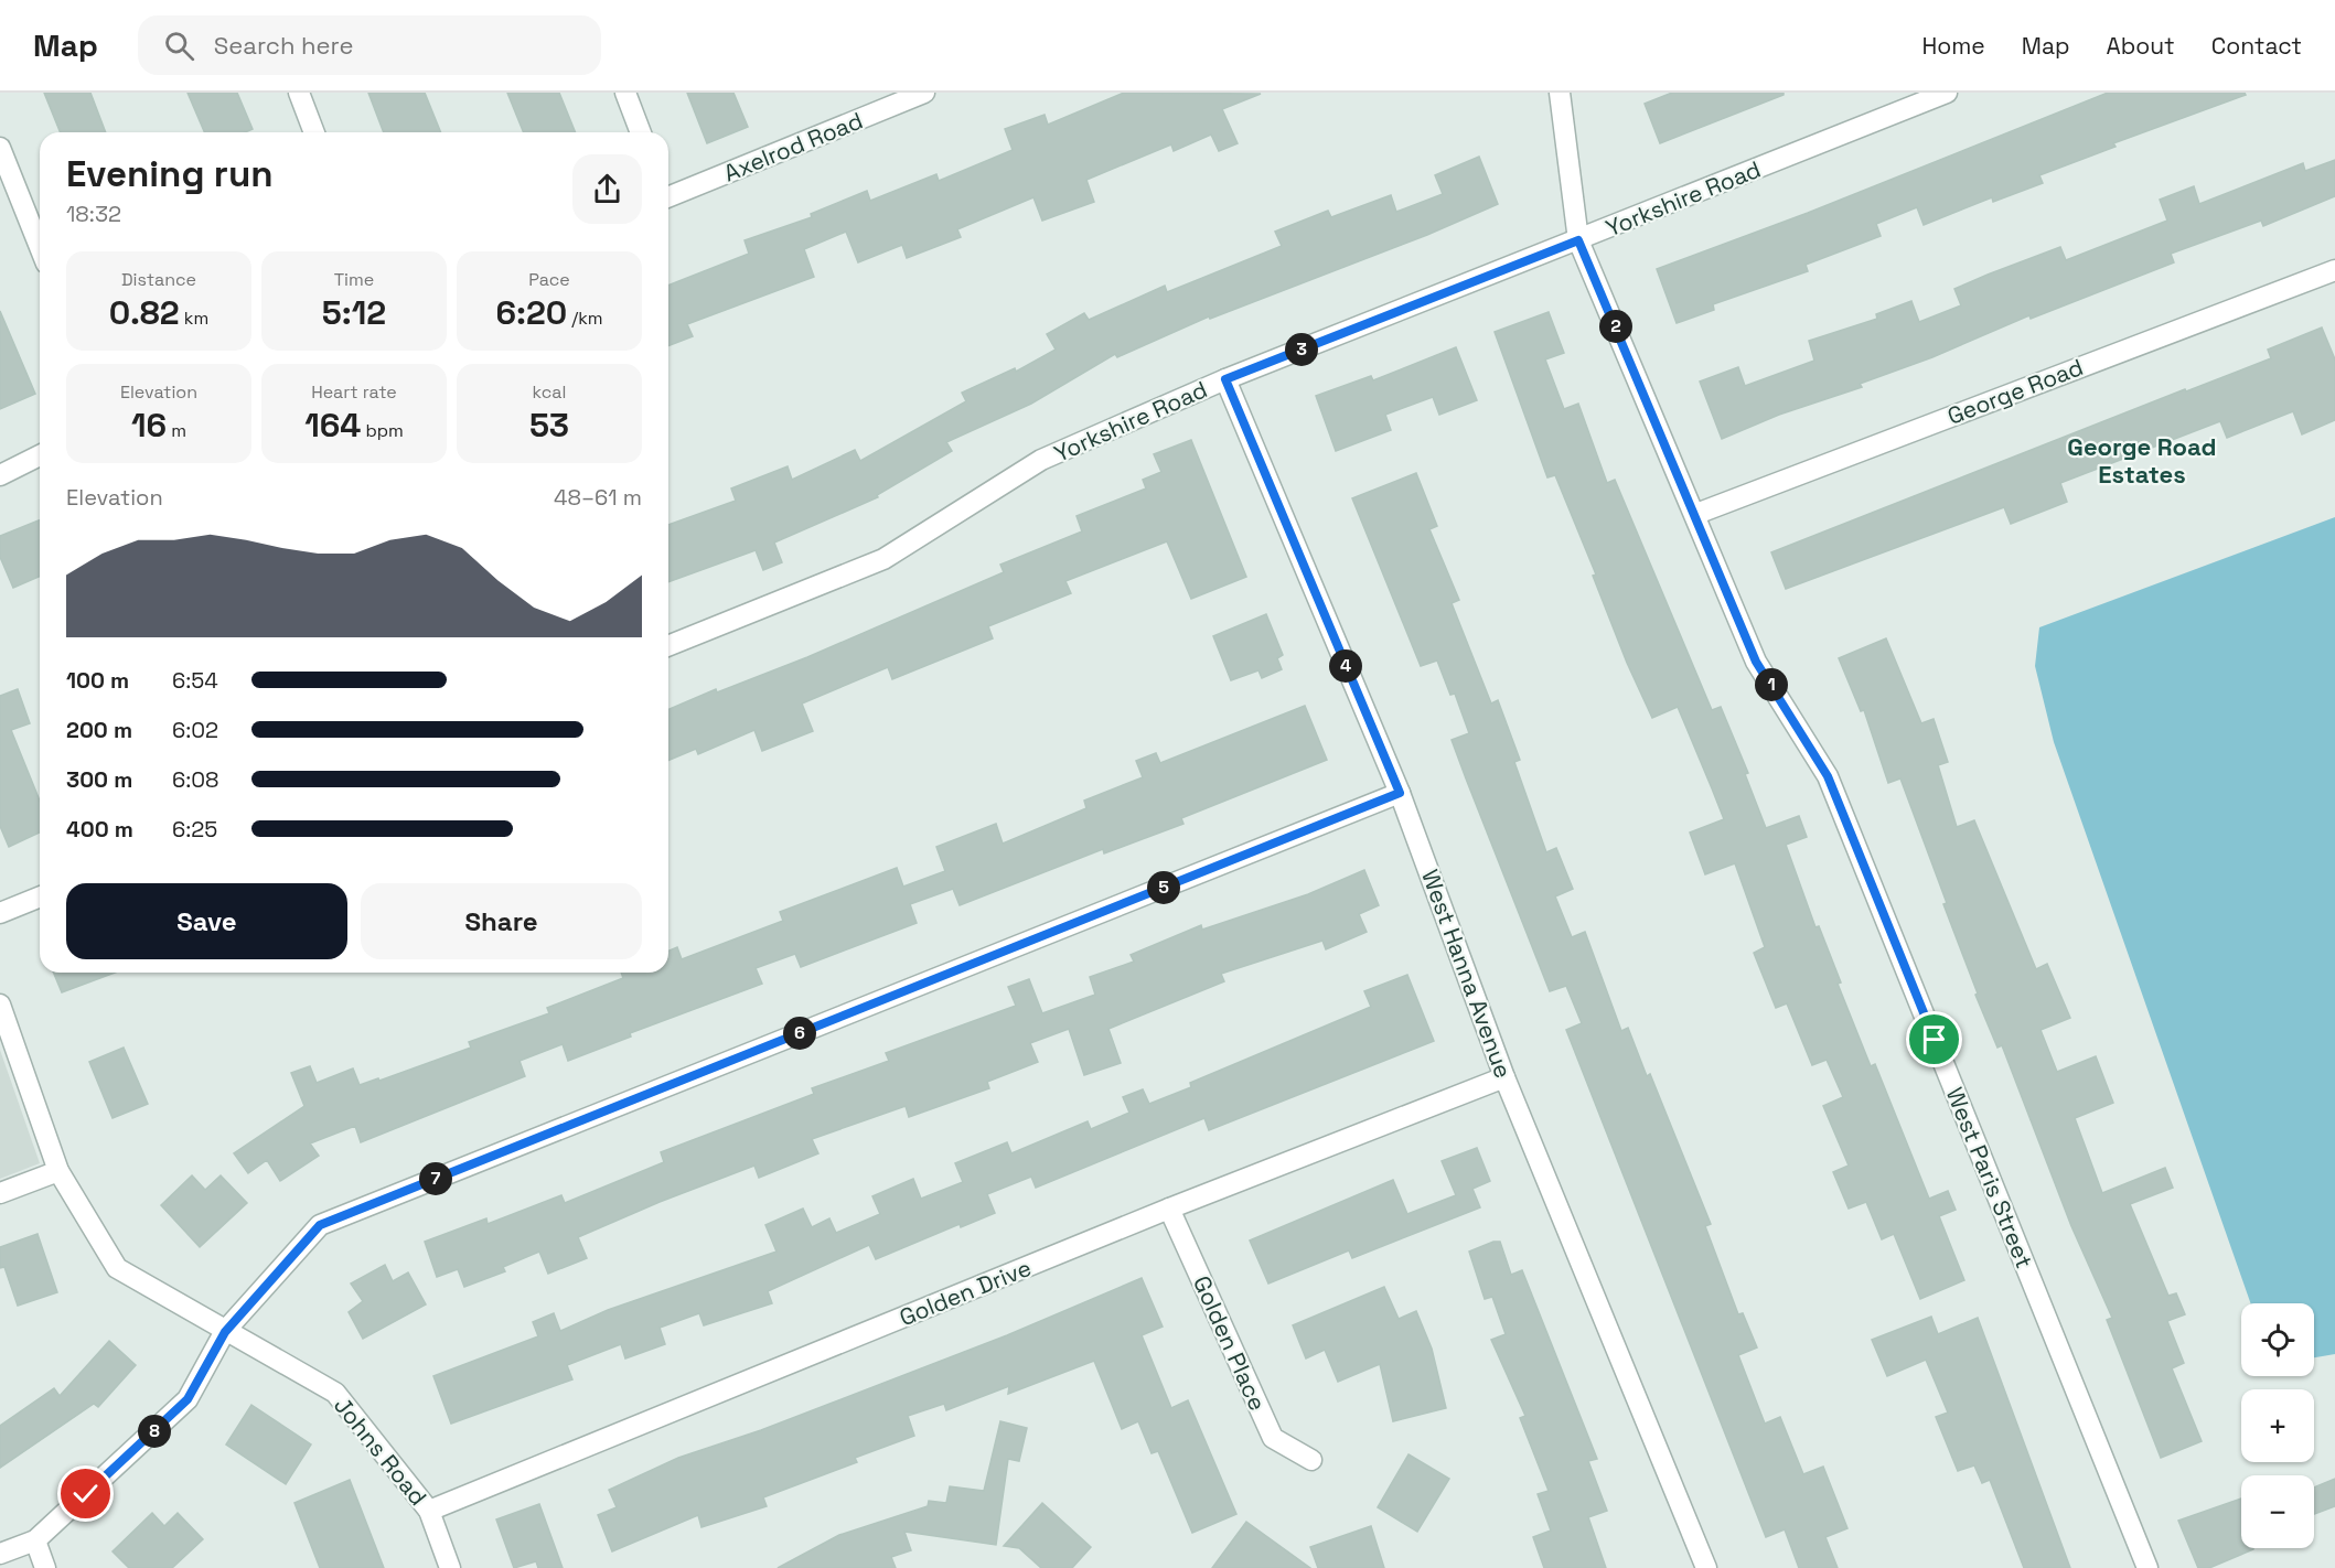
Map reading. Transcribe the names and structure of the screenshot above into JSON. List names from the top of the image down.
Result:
{
  "streets": {
    "street": [
      "Axelrod Road",
      "Yorkshire Road",
      "George Road",
      "West Hanna Avenue",
      "West Paris Street",
      "Golden Drive",
      "Golden Place",
      "Johns Road"
    ]
  },
  "crossings": [
    ["Yorkshire Road", "West Hanna Avenue"],
    ["Yorkshire Road", "West Paris Street"],
    ["George Road", "West Paris Street"],
    ["West Hanna Avenue", "Golden Drive"],
    ["Golden Drive", "Golden Place"],
    ["Golden Drive", "Johns Road"]
  ],
  "districts": ["George Road Estates"],
  "page": {
    "header": "Map",
    "search": "Search here",
    "nav": [
      "Home",
      "Map",
      "About",
      "Contact"
    ],
    "heading": ["Evening run", "18:32"],
    "stats": [
      ["Distance", "0.82 km"],
      ["Time", "5:12"],
      ["Pace", "6:20 /km"],
      ["Elevation", "16 m"],
      ["Heart rate", "164 bpm"],
      ["kcal", "53"]
    ],
    "pins": [
      "2",
      "3",
      "4",
      "1",
      "5",
      "6",
      "7",
      "8"
    ],
    "chart": ["Elevation", "48–61 m"],
    "list": [
      {
        "name": "100 m",
        "note": "6:54"
      },
      {
        "name": "200 m",
        "note": "6:02"
      },
      {
        "name": "300 m",
        "note": "6:08"
      },
      {
        "name": "400 m",
        "note": "6:25"
      }
    ],
    "buttons": ["Save", "Share"],
    "map_buttons": ["+", "−"]
  }
}
